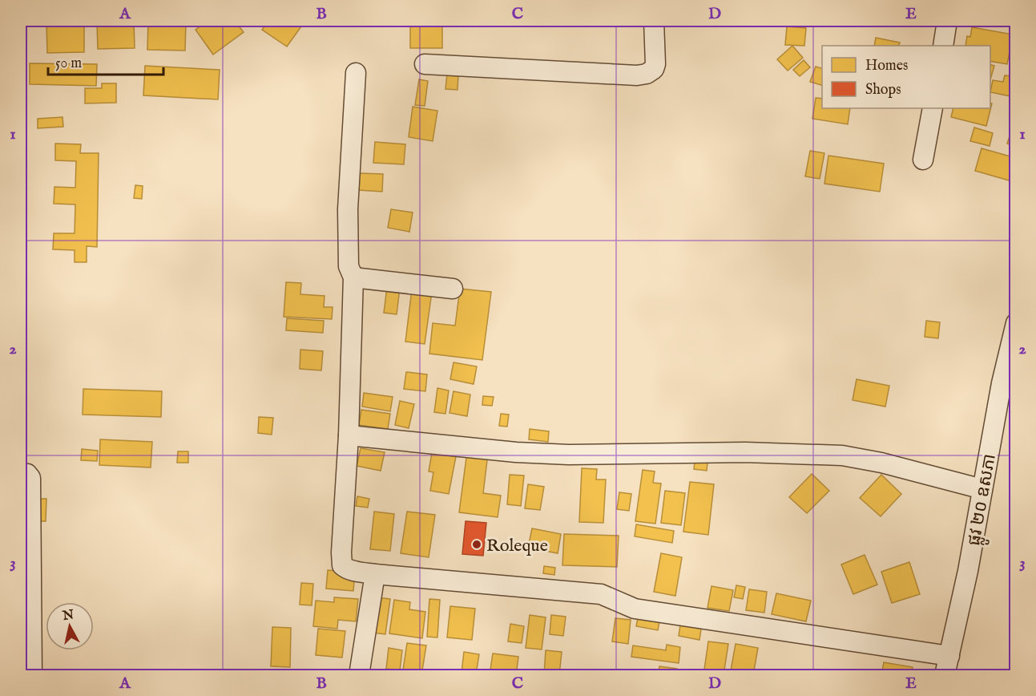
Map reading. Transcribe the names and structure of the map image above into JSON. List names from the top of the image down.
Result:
{
  "streets": {
    "street": ["ផ្លូវ ២០ ឧសភា"]
  },
  "places": ["Roleque"],
  "legend": ["Homes", "Shops"],
  "scale_bar": "50 m",
  "north": "top",
  "grid": {
    "columns": [
      "A",
      "B",
      "C",
      "D",
      "E"
    ],
    "rows": ["1", "2", "3"]
  }
}
